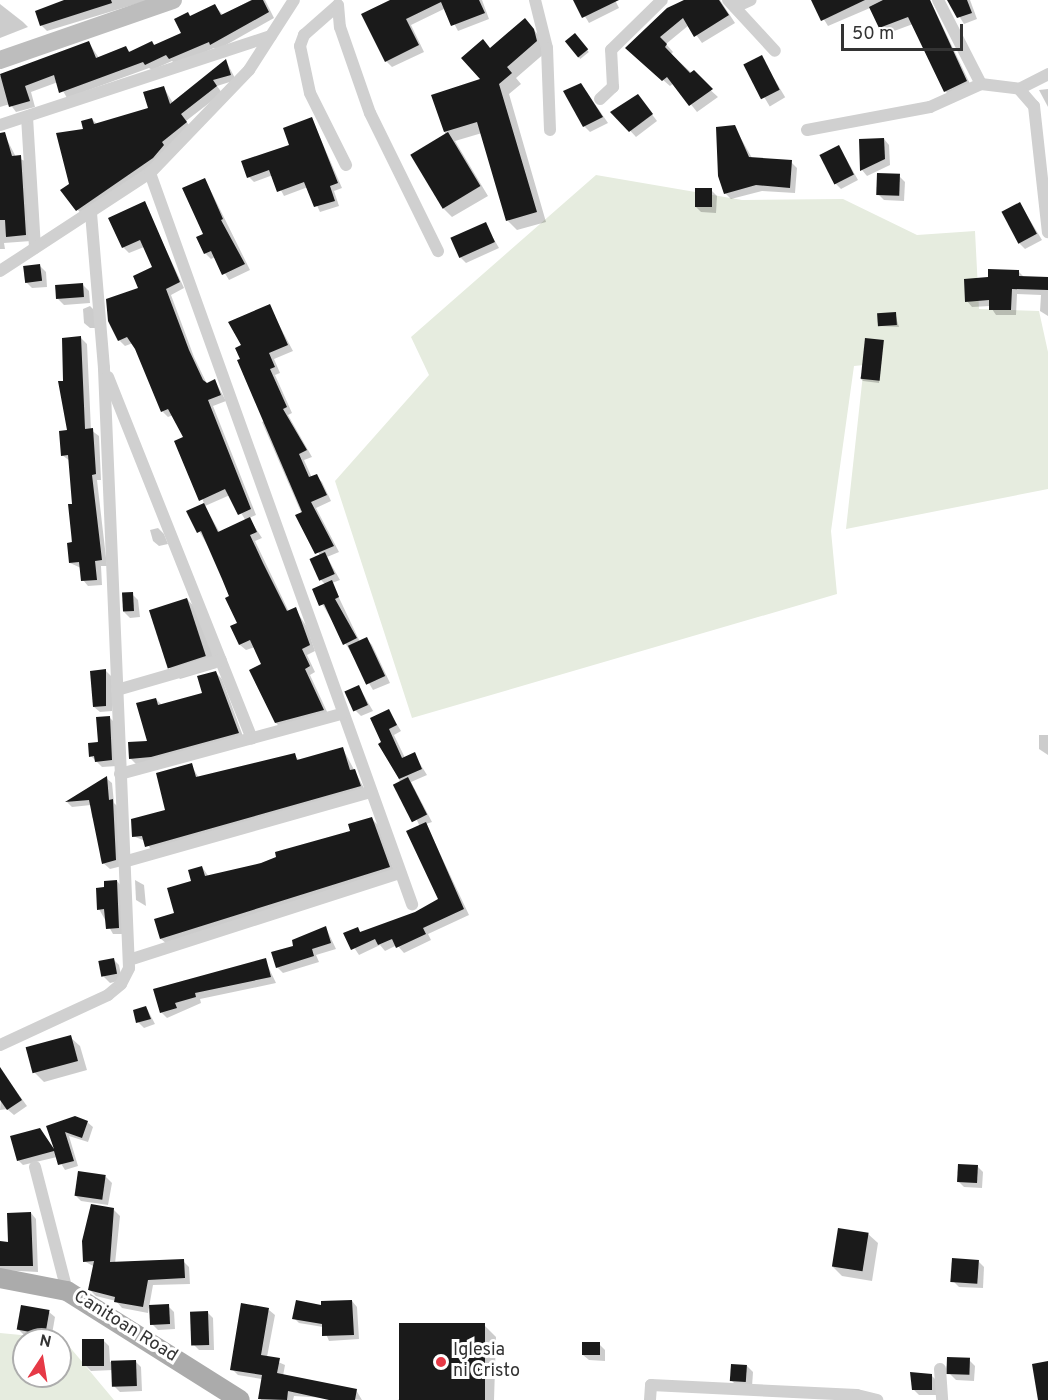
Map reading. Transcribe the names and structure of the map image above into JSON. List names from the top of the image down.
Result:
{
  "streets": {
    "main road": ["Canitoan Road"]
  },
  "places": ["Iglesia ni Cristo"],
  "scale_bar": "50 m",
  "north": "top"
}
